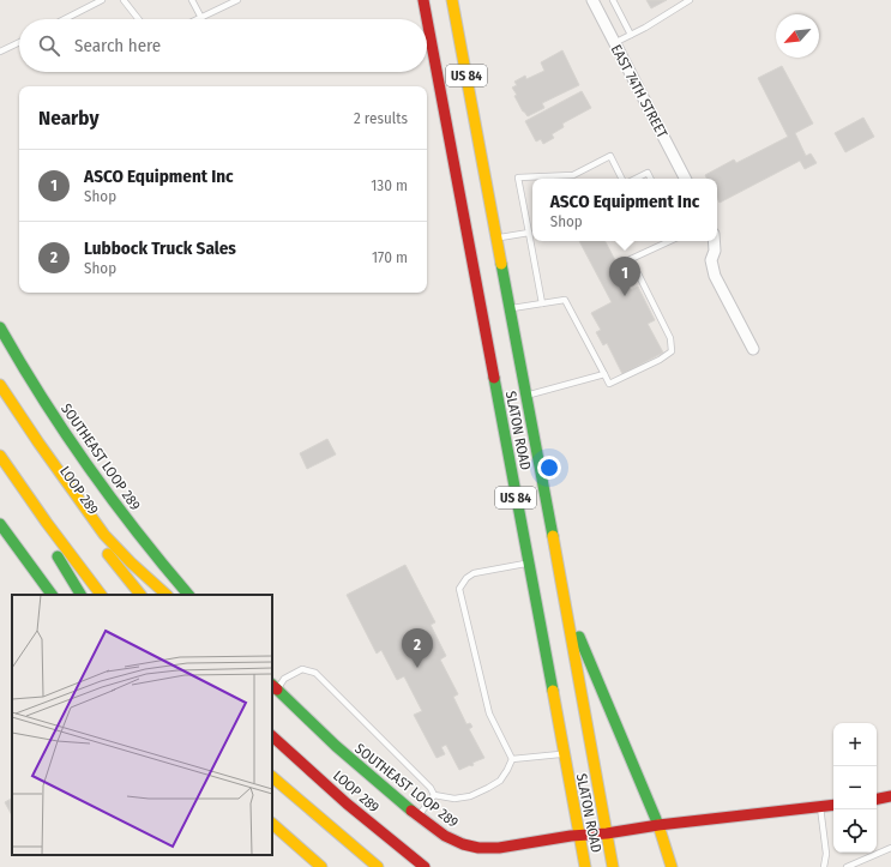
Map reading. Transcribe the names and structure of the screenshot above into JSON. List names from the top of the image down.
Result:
{
  "streets": {
    "main road": [
      "US 84",
      "SLATON ROAD",
      "SOUTHEAST LOOP 289",
      "LOOP 289"
    ],
    "street": ["EAST 74TH STREET"]
  },
  "crossings": [
    ["SLATON ROAD", "SOUTHEAST LOOP 289"]
  ],
  "north": "bottom left",
  "page": {
    "search": "Search here",
    "heading": ["Nearby", "2 results"],
    "list": [
      {
        "mark": "1",
        "name": "ASCO Equipment Inc",
        "note": "Shop",
        "value": "130 m"
      },
      {
        "mark": "2",
        "name": "Lubbock Truck Sales",
        "note": "Shop",
        "value": "170 m"
      }
    ],
    "popup": ["ASCO Equipment Inc", "Shop"],
    "pins": ["1", "2"],
    "map_buttons": ["+", "−"]
  }
}
